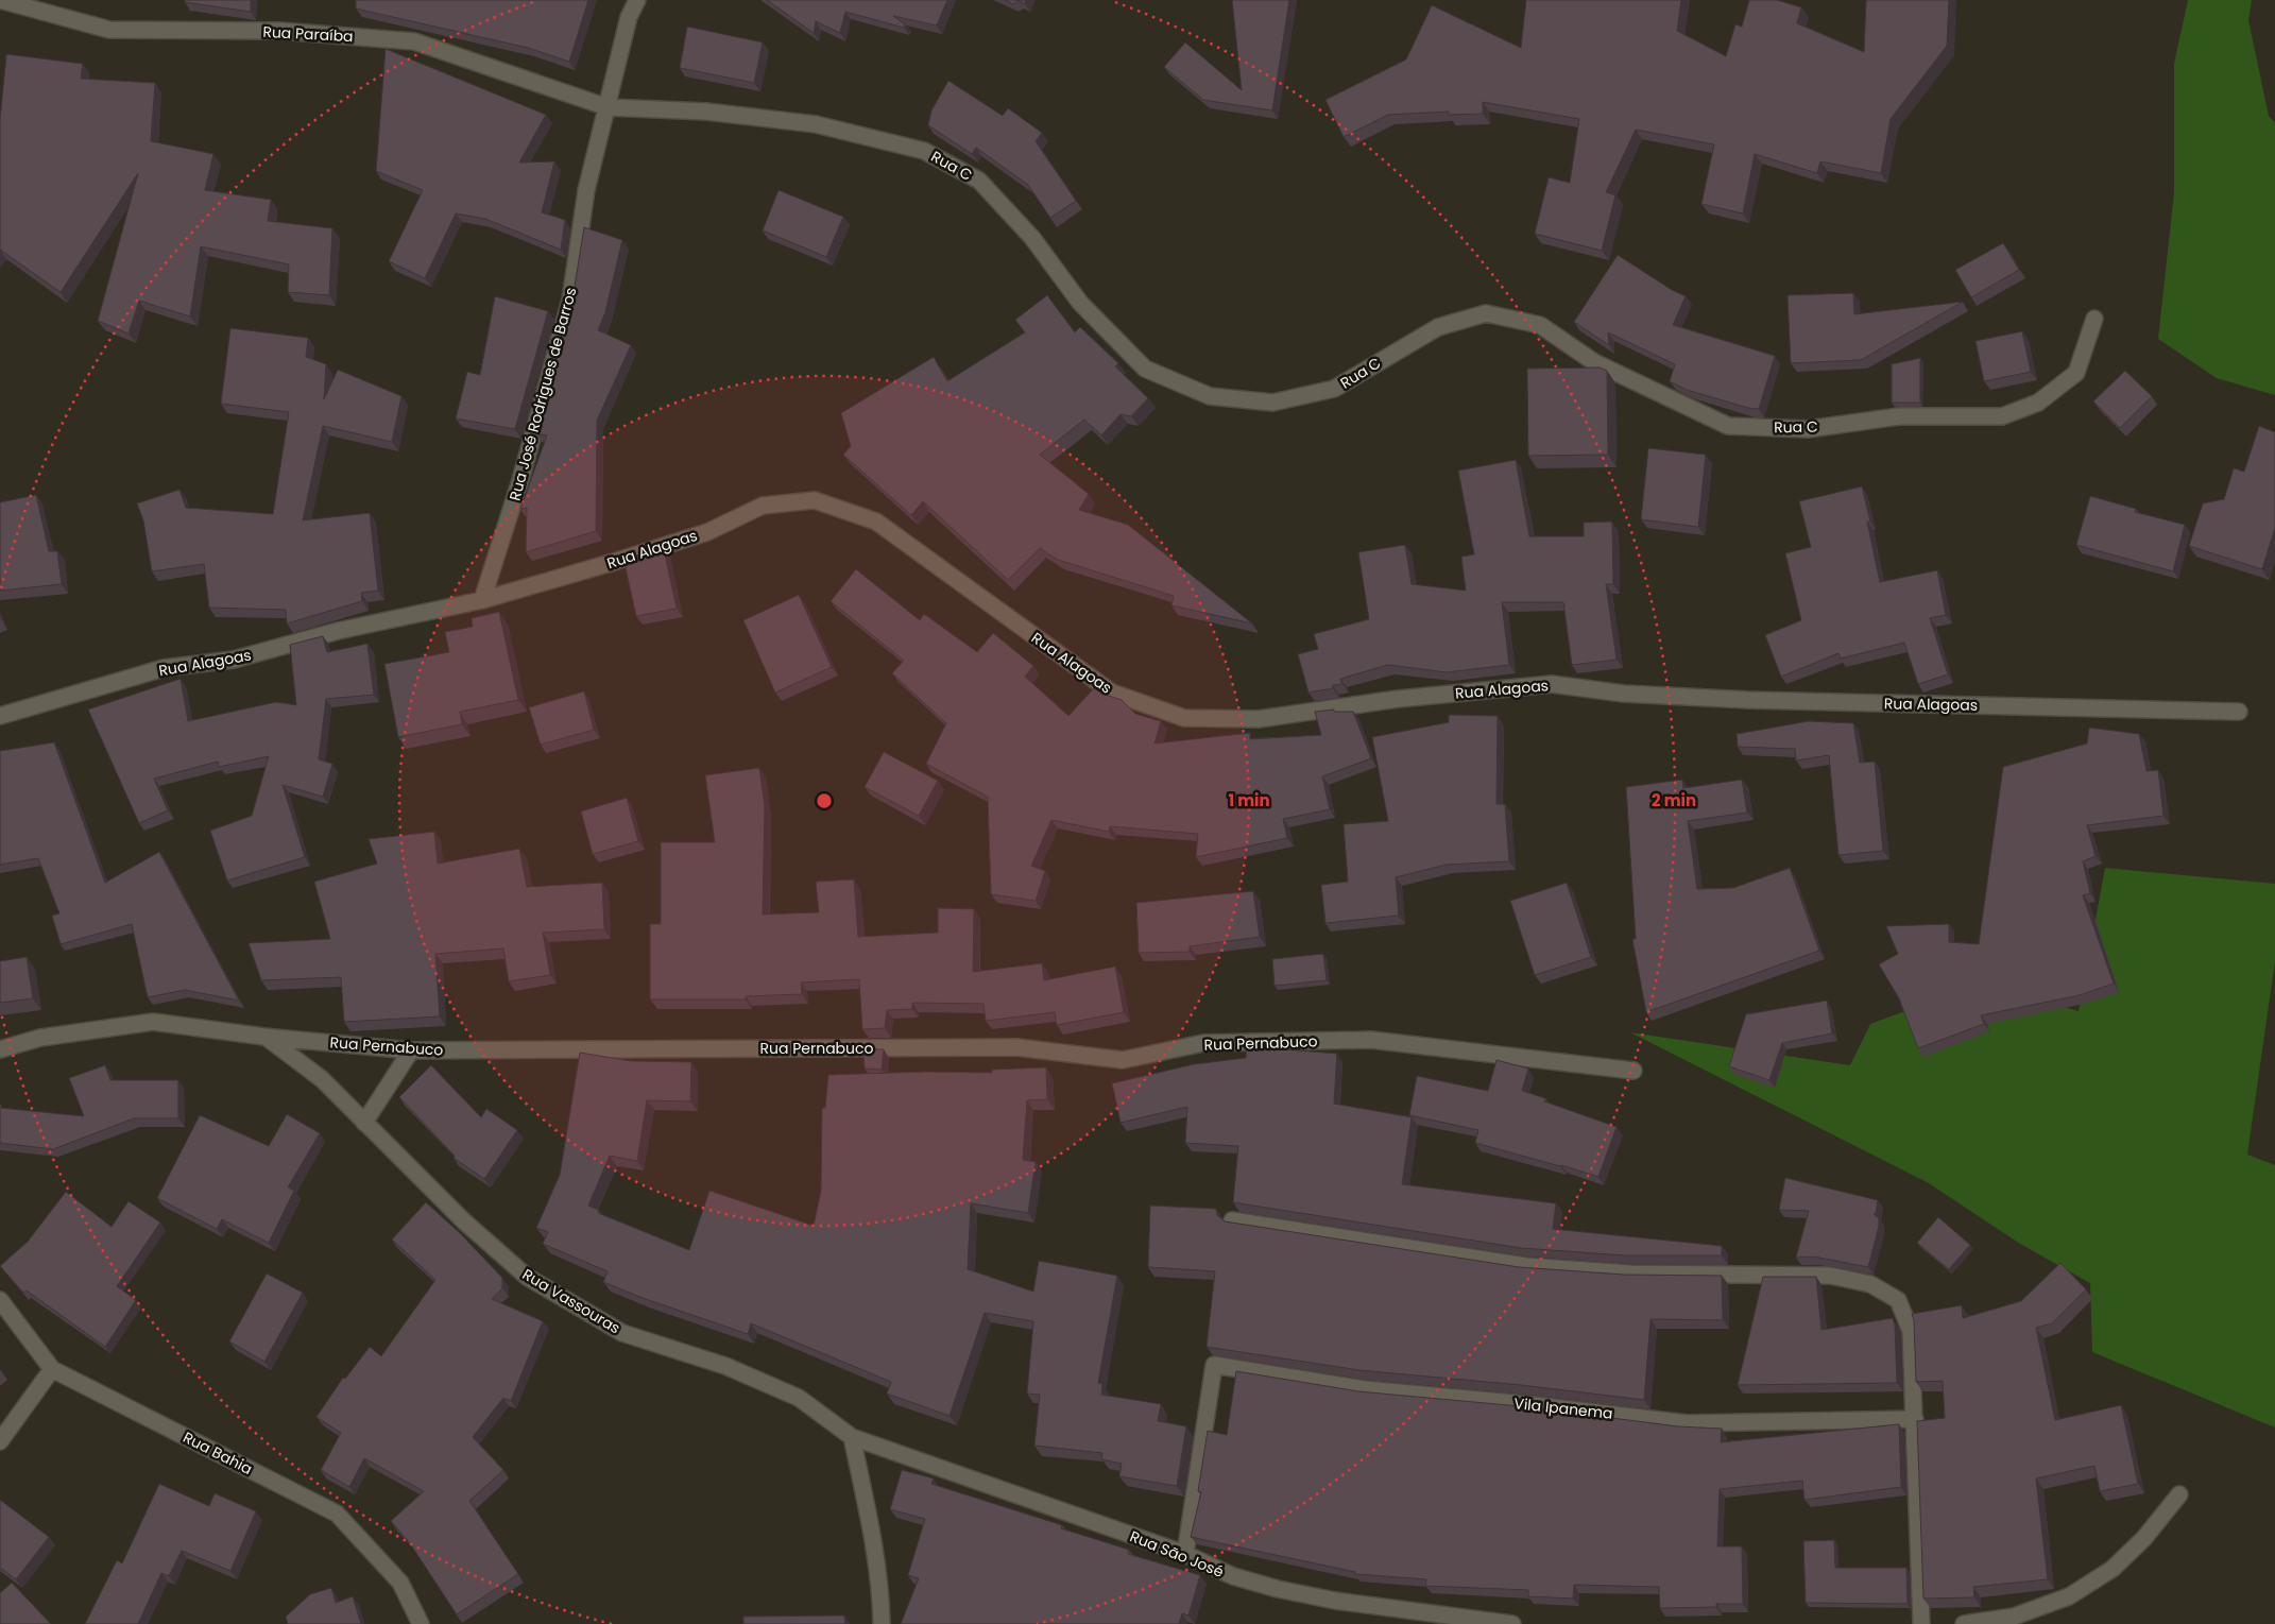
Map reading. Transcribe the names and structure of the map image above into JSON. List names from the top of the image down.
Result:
{
  "streets": {
    "street": [
      "Rua Paraíba",
      "Rua C",
      "Rua José Rodrigues de Barros",
      "Rua Alagoas",
      "Rua Pernabuco",
      "Rua Vassouras",
      "Vila Ipanema",
      "Rua Bahia",
      "Rua São José"
    ]
  },
  "crossings": [
    ["Rua Paraíba", "Rua C"],
    ["Rua Paraíba", "Rua José Rodrigues de Barros"],
    ["Rua C", "Rua José Rodrigues de Barros"],
    ["Rua José Rodrigues de Barros", "Rua Alagoas"],
    ["Rua Pernabuco", "Rua Vassouras"],
    ["Rua Vassouras", "Rua São José"],
    ["Vila Ipanema", "Rua São José"]
  ],
  "rings": ["1 min", "2 min"]
}
